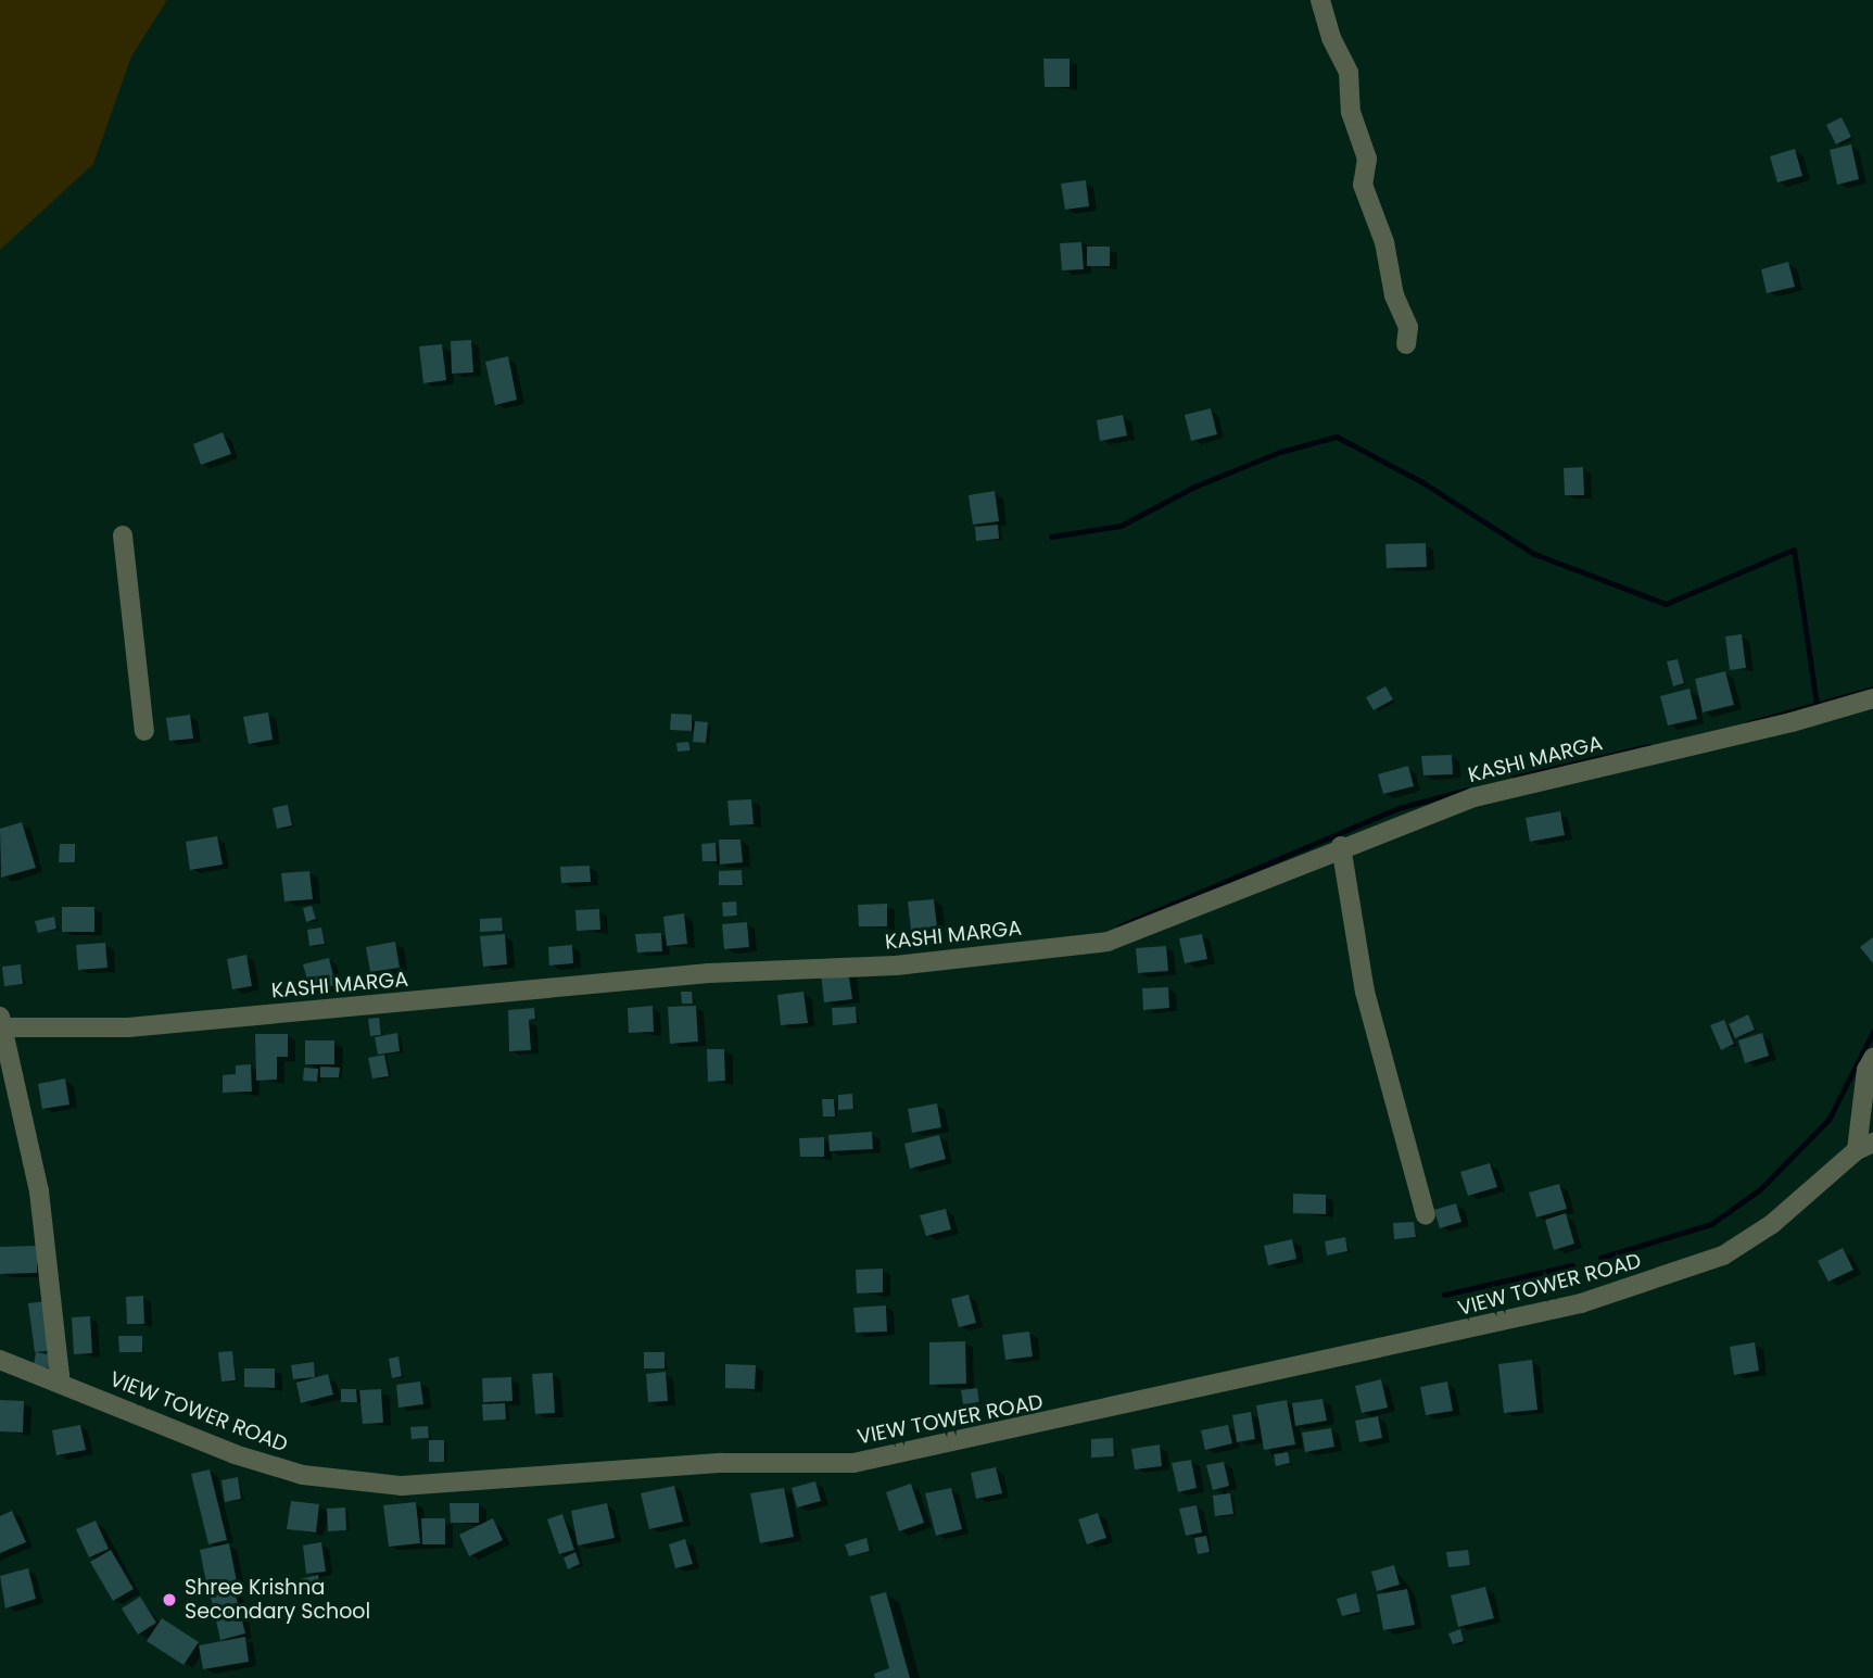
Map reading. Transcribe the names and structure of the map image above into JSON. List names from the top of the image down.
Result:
{
  "streets": {
    "street": ["KASHI MARGA", "VIEW TOWER ROAD"]
  },
  "places": ["Shree Krishna Secondary School"]
}
